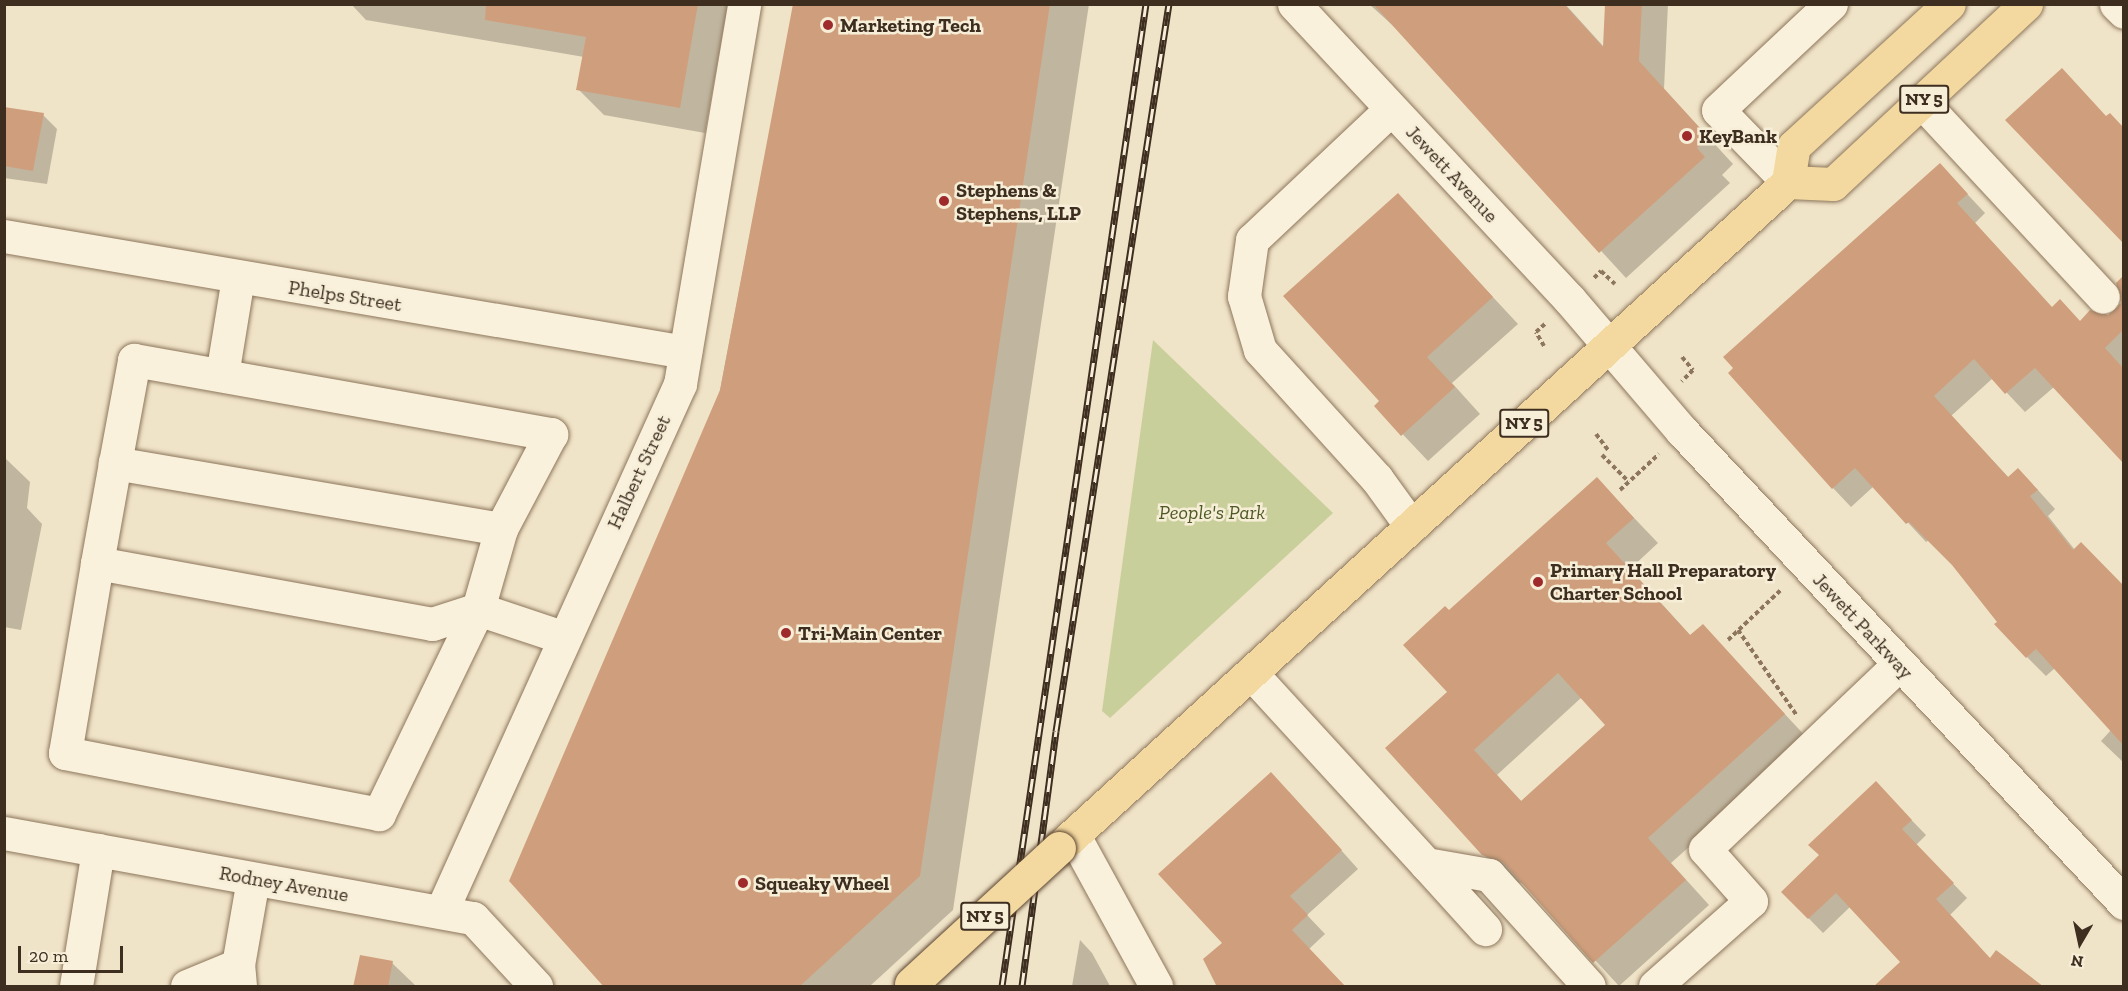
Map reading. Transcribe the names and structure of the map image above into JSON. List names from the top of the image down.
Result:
{
  "streets": {
    "main road": ["NY 5"],
    "street": [
      "Jewett Avenue",
      "Phelps Street",
      "Halbert Street",
      "Jewett Parkway",
      "Rodney Avenue"
    ]
  },
  "crossings": [
    ["NY 5", "Jewett Avenue"],
    ["NY 5", "Jewett Parkway"],
    ["Jewett Avenue", "Jewett Parkway"],
    ["Phelps Street", "Halbert Street"],
    ["Halbert Street", "Rodney Avenue"]
  ],
  "parks": ["People's Park"],
  "places": [
    "Marketing Tech",
    "KeyBank",
    "Stephens & Stephens, LLP",
    "Primary Hall Preparatory Charter School",
    "Tri-Main Center",
    "Squeaky Wheel"
  ],
  "scale_bar": "20 m",
  "north": "bottom"
}
